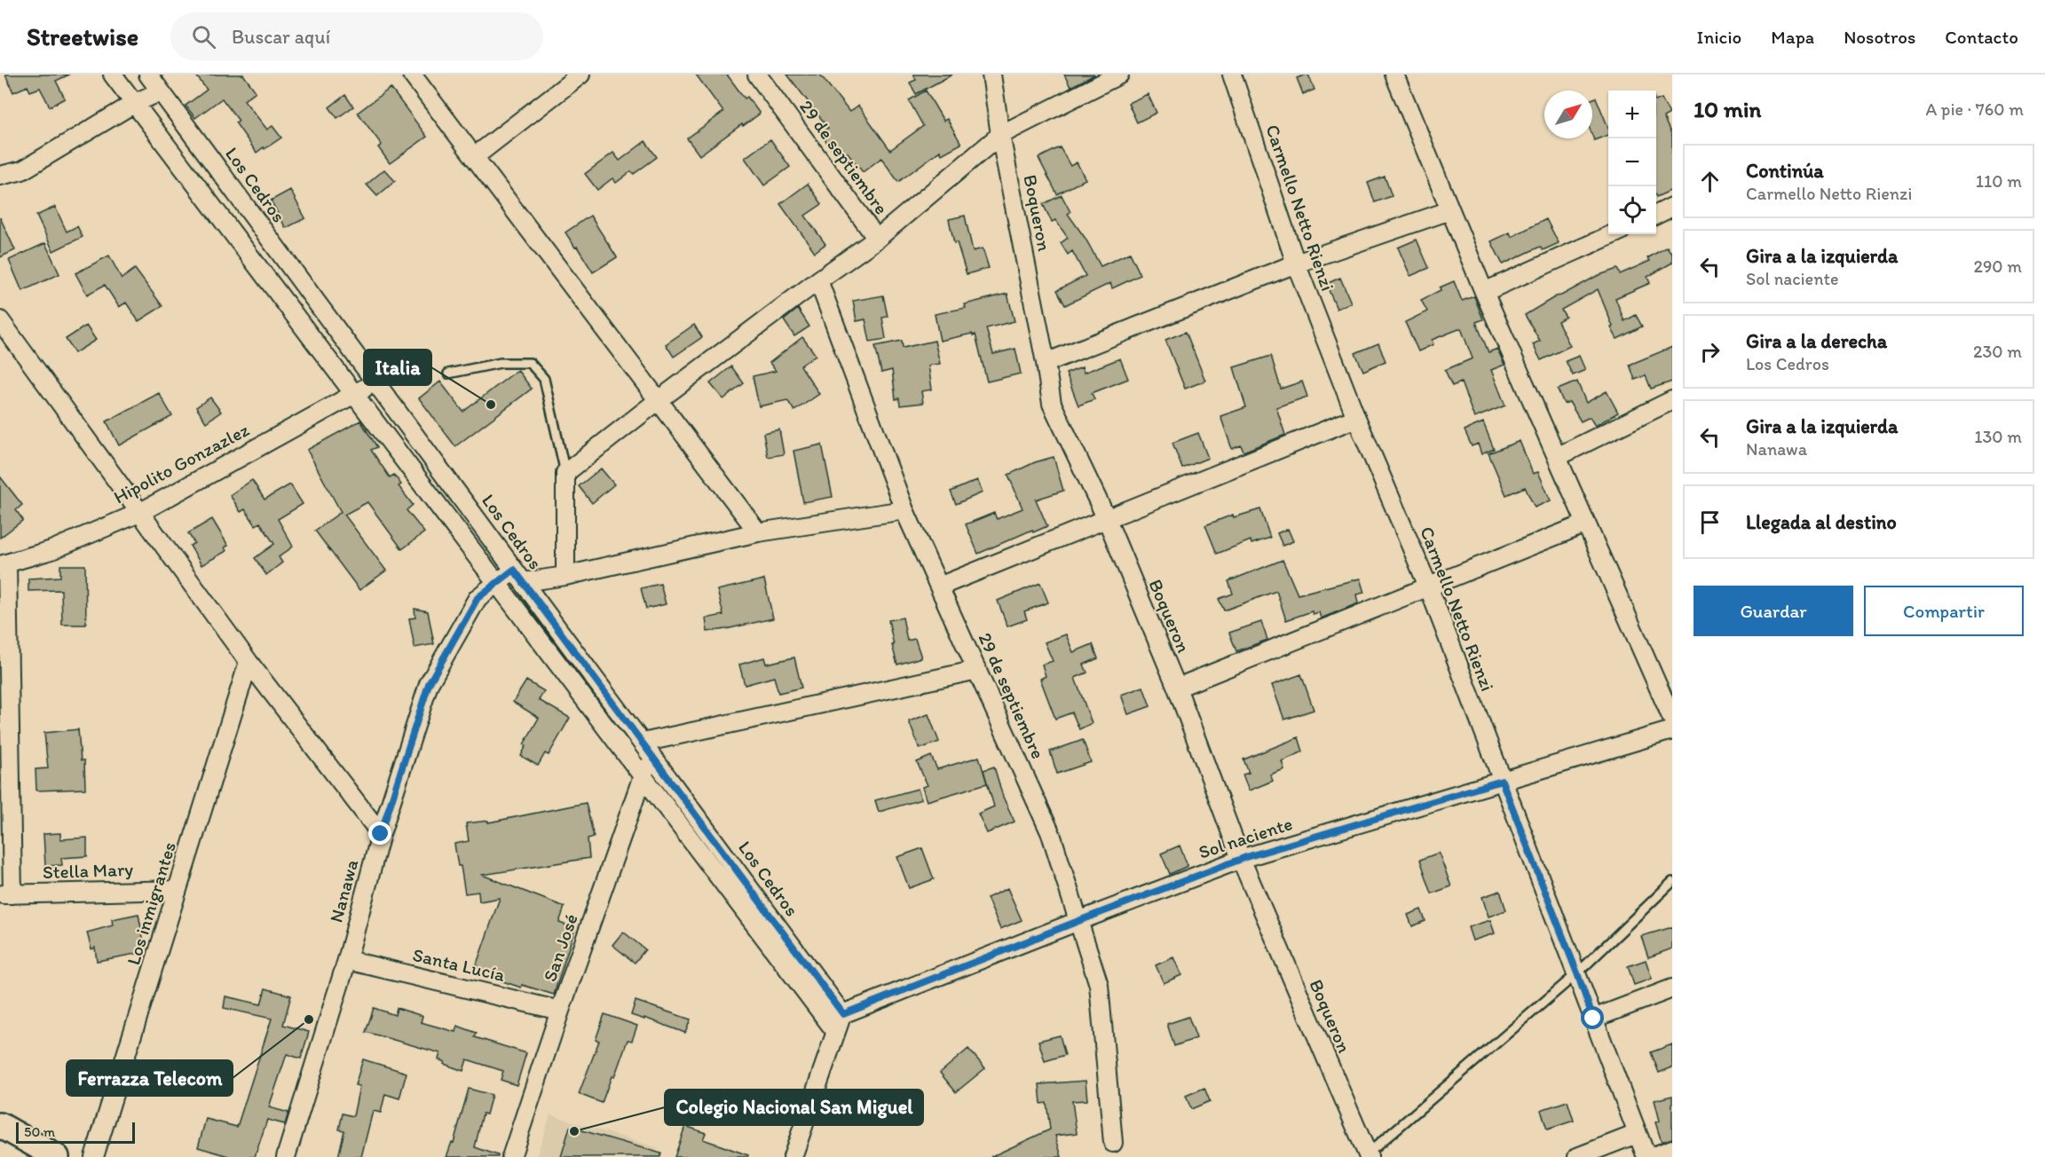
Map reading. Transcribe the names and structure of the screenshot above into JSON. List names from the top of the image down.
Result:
{
  "streets": {
    "street": [
      "29 de septiembre",
      "Los Cedros",
      "Carmello Netto Rienzi",
      "Boqueron",
      "Hipolito Gonzazlez",
      "Sol naciente",
      "Stella Mary",
      "Nanawa",
      "Los inmigrantes",
      "San José",
      "Santa Lucía"
    ]
  },
  "crossings": [
    ["29 de septiembre", "Sol naciente"],
    ["Los Cedros", "Hipolito Gonzazlez"],
    ["Los Cedros", "Sol naciente"],
    ["Los Cedros", "Nanawa"],
    ["Los Cedros", "San José"],
    ["Carmello Netto Rienzi", "Sol naciente"],
    ["Boqueron", "Sol naciente"],
    ["Stella Mary", "Los inmigrantes"],
    ["Nanawa", "Santa Lucía"],
    ["San José", "Santa Lucía"]
  ],
  "places": ["Italia", "Ferrazza Telecom", "Colegio Nacional San Miguel"],
  "scale_bar": "50 m",
  "north": "top right",
  "page": {
    "header": "Streetwise",
    "search": "Buscar aquí",
    "nav": [
      "Inicio",
      "Mapa",
      "Nosotros",
      "Contacto"
    ],
    "heading": ["10 min", "A pie · 760 m"],
    "map_buttons": ["+", "−"],
    "list": [
      ["Continúa", "Carmello Netto Rienzi", "110 m"],
      ["Gira a la izquierda", "Sol naciente", "290 m"],
      ["Gira a la derecha", "Los Cedros", "230 m"],
      ["Gira a la izquierda", "Nanawa", "130 m"],
      "Llegada al destino"
    ],
    "buttons": ["Guardar", "Compartir"],
    "scale": "50 m"
  }
}
